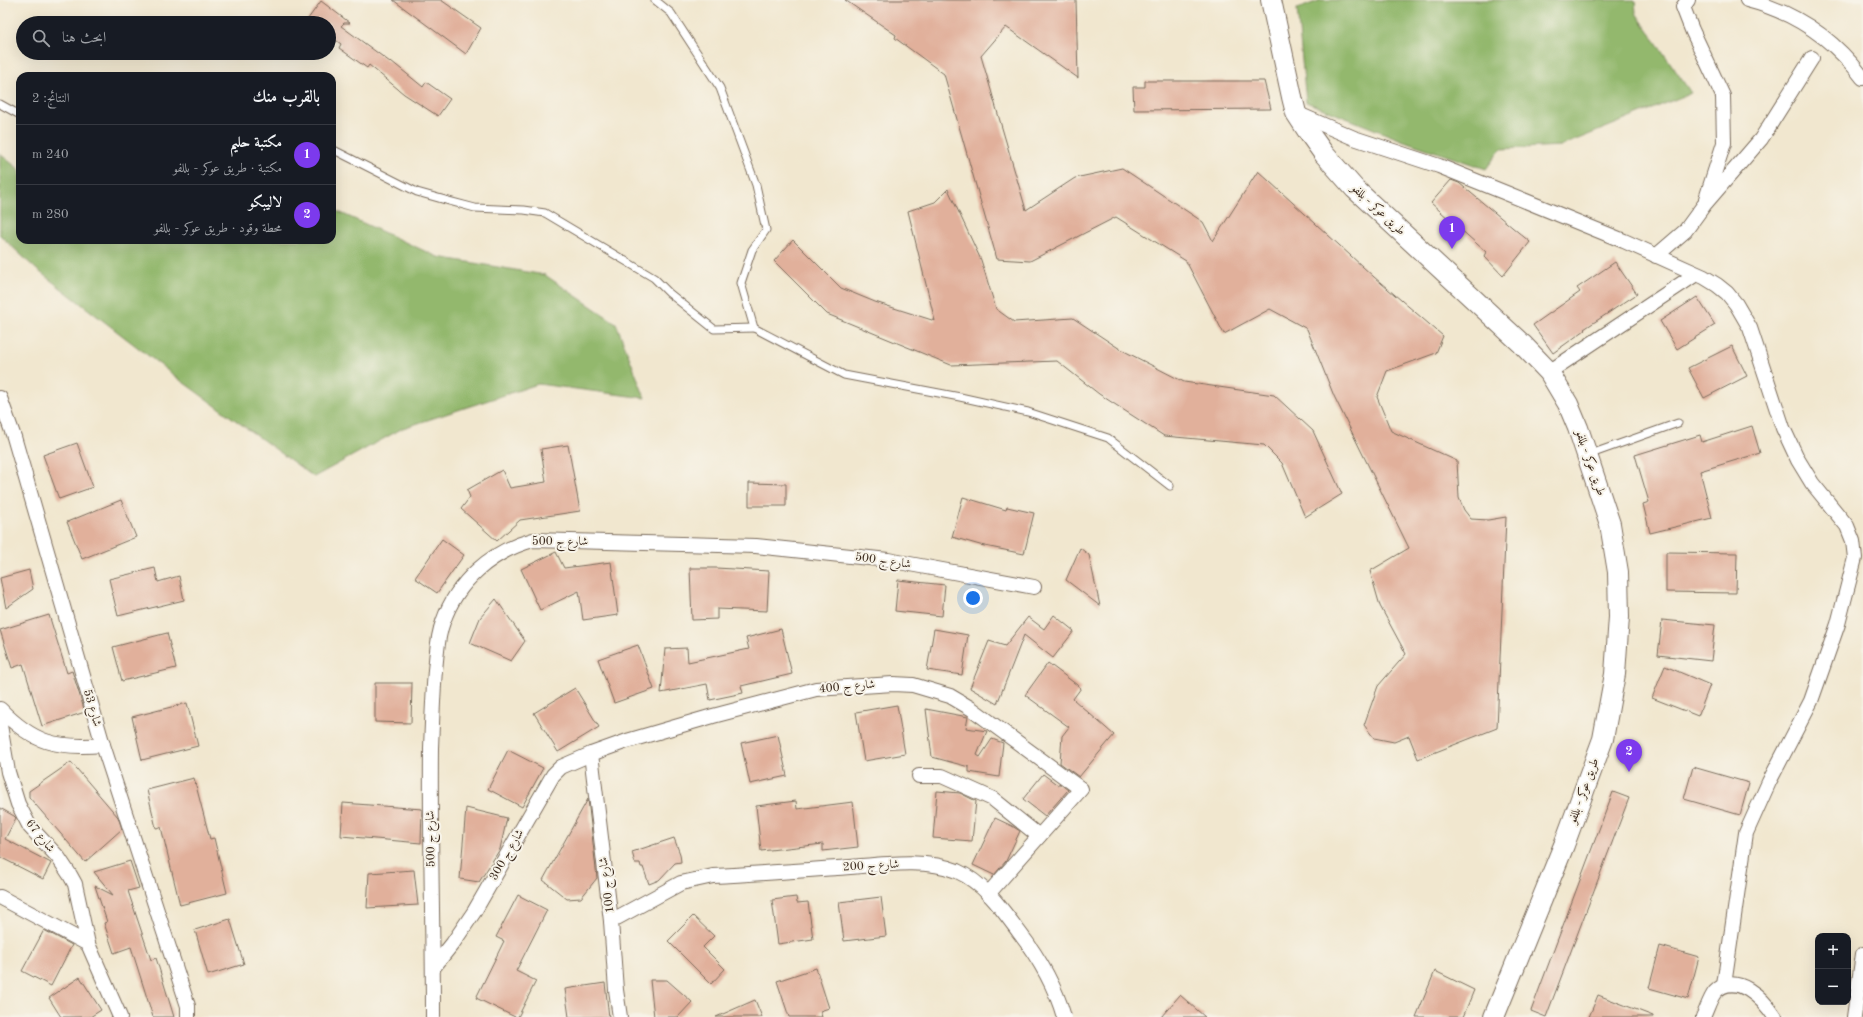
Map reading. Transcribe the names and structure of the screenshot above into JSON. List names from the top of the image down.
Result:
{
  "streets": {
    "street": [
      "طريق عوكر - بللفو",
      "شارع ج 500",
      "شارع ج 400",
      "شارع 53",
      "شارع 67",
      "شارع ج 300",
      "شارع ج 200",
      "شارع ج 100"
    ]
  },
  "crossings": [
    ["شارع ج 500", "شارع ج 300"],
    ["شارع ج 400", "شارع ج 300"],
    ["شارع ج 400", "شارع ج 100"],
    ["شارع ج 300", "شارع ج 100"],
    ["شارع ج 200", "شارع ج 100"]
  ],
  "page": {
    "search": "ابحث هنا",
    "heading": ["بالقرب منك", "النتائج: 2"],
    "list": [
      {
        "mark": "1",
        "name": "مكتبة حليم",
        "note": "مكتبة · طريق عوكر - بللفو",
        "value": "240 m"
      },
      {
        "mark": "2",
        "name": "لاليبكو",
        "note": "محطة وقود · طريق عوكر - بللفو",
        "value": "280 m"
      }
    ],
    "pins": ["1", "2"],
    "map_buttons": ["+", "−"]
  }
}
